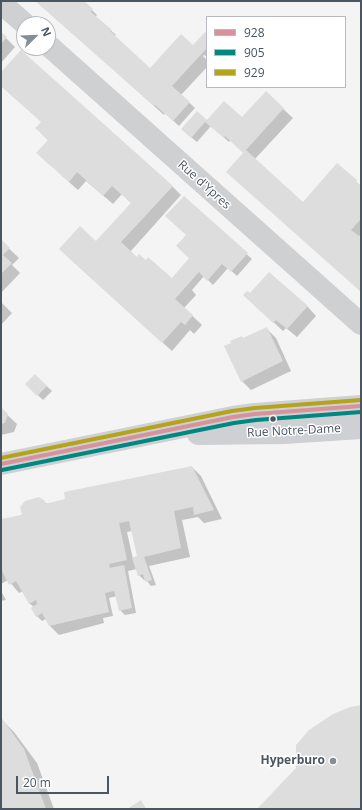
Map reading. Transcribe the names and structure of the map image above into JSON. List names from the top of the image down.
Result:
{
  "streets": {
    "main road": ["Rue Notre-Dame"],
    "street": ["Rue d'Ypres"]
  },
  "places": ["Hyperburo"],
  "lines": ["transit line 929", "transit line 928", "transit line 905"],
  "legend": ["928", "905", "929"],
  "scale_bar": "20 m",
  "north": "top right"
}
